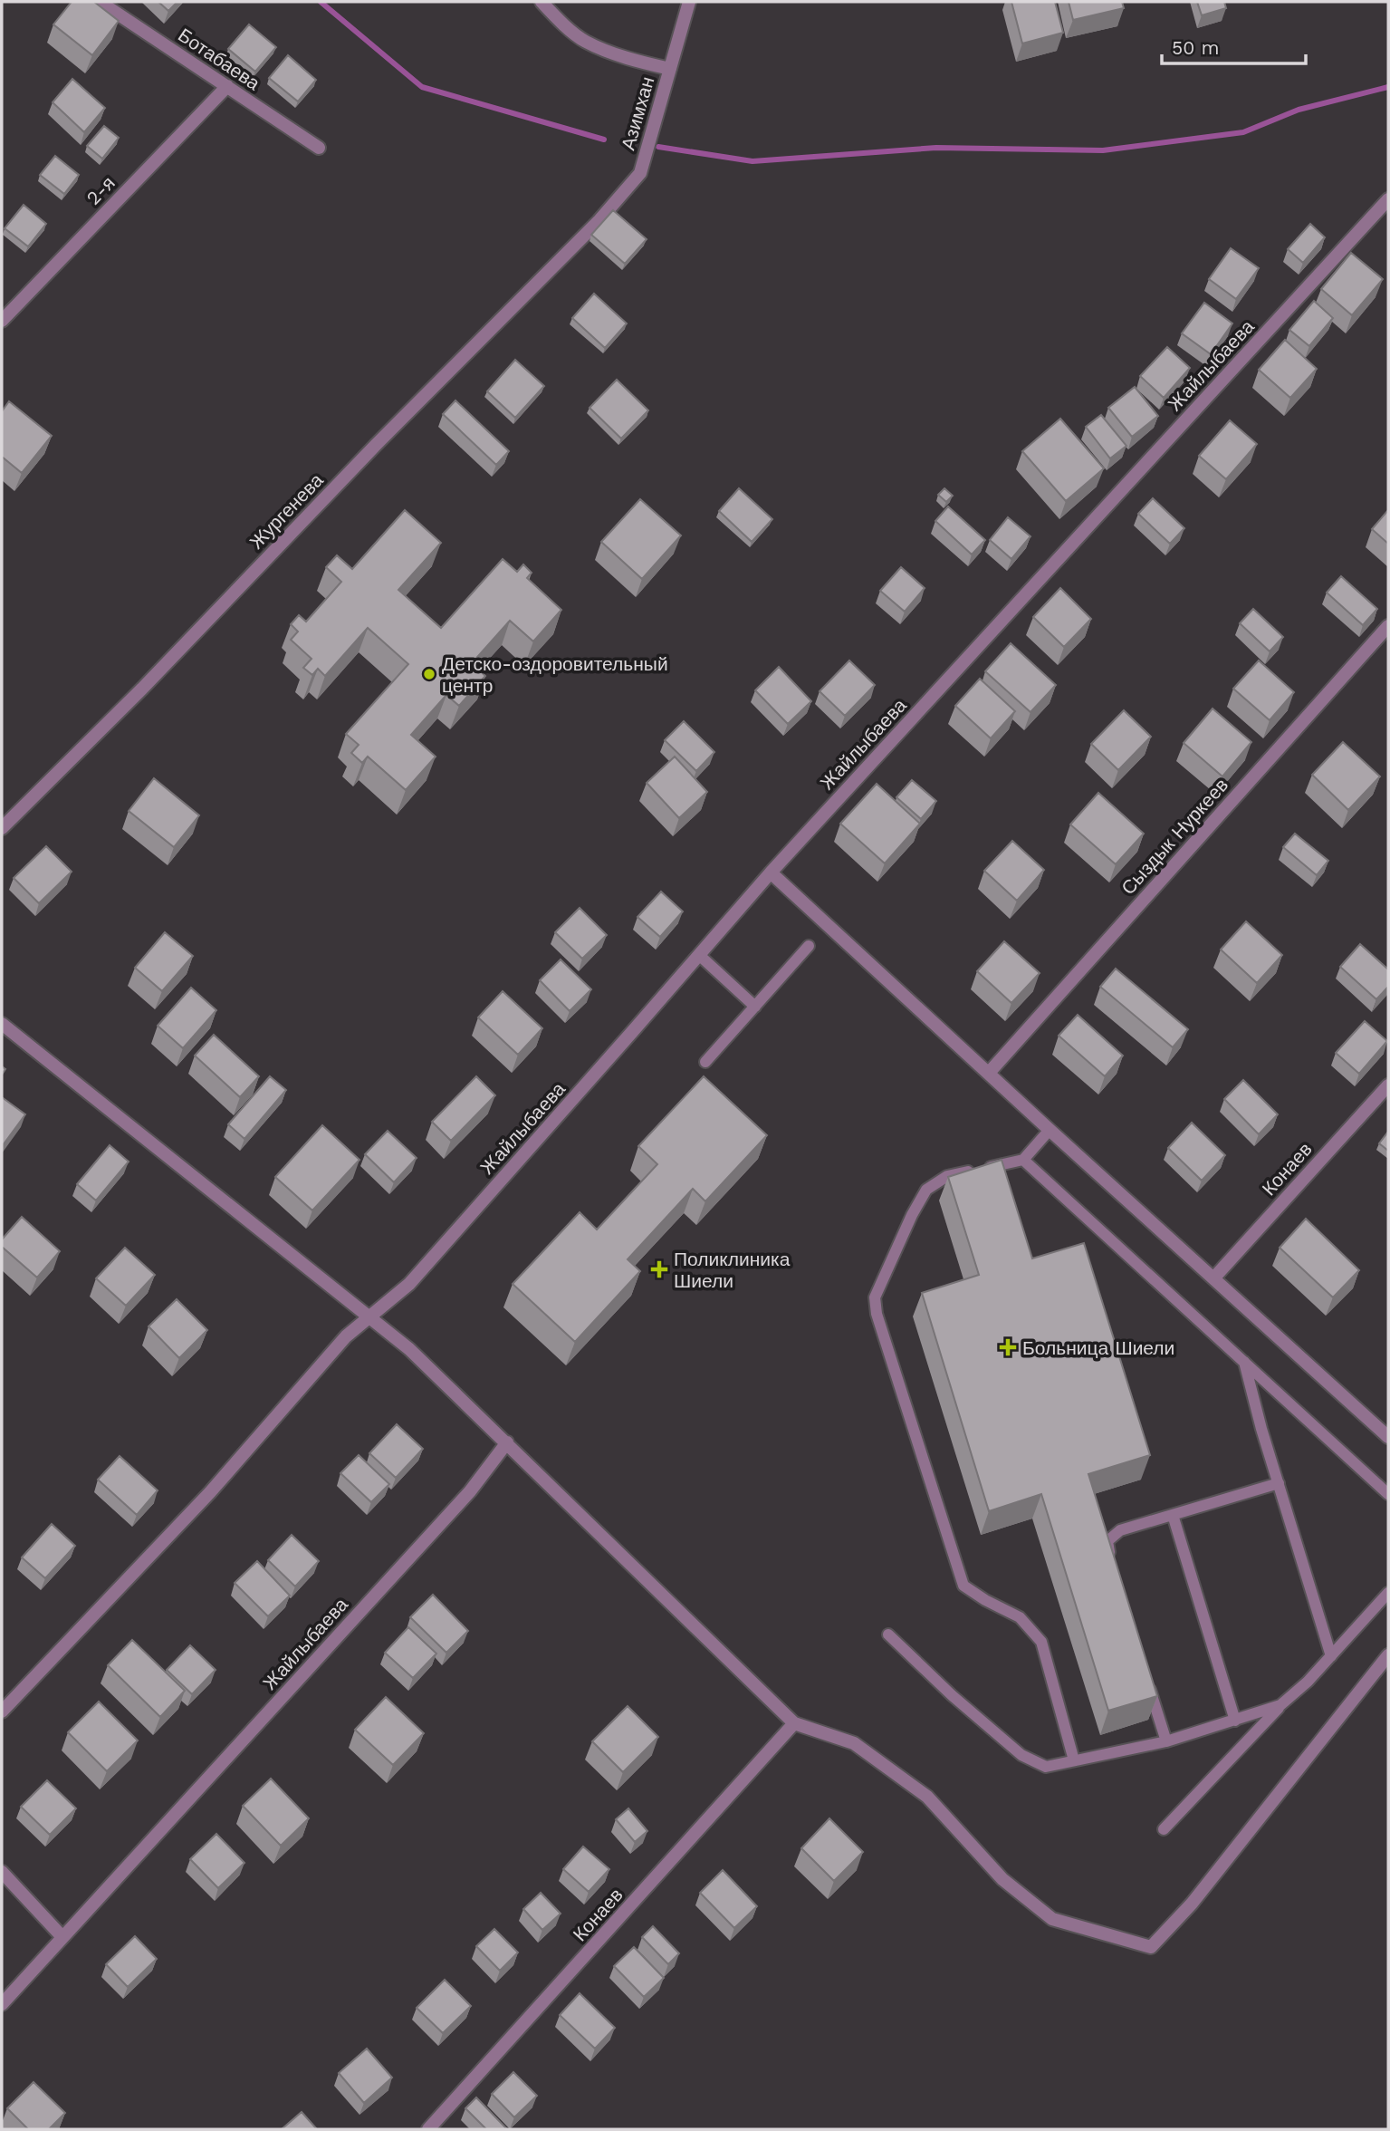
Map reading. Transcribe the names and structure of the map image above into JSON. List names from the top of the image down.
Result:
{
  "streets": {
    "street": [
      "Ботабаева",
      "Азимхан",
      "2-я",
      "Жайлыбаева",
      "Жургенева",
      "Сыздык Нуркеев",
      "Конаев"
    ]
  },
  "crossings": [
    ["Ботабаева", "2-я"],
    ["Азимхан", "Жургенева"]
  ],
  "places": {
    "other": ["Детско-оздоровительный центр"],
    "health": ["Поликлиника Шиели", "Больница Шиели"]
  },
  "scale_bar": "50 m"
}
